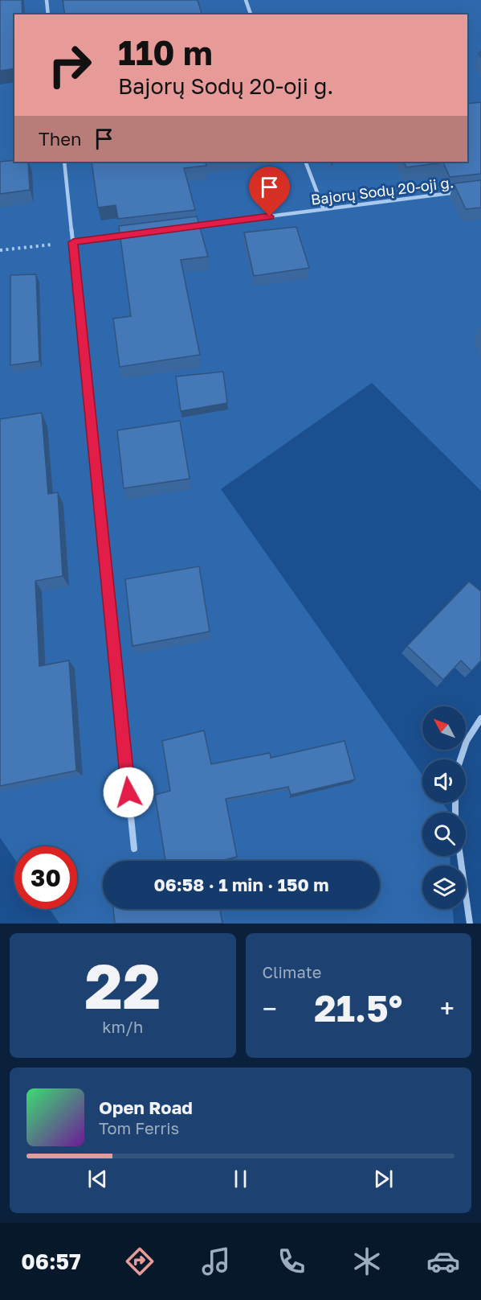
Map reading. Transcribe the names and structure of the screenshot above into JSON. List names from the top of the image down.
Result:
{
  "streets": {
    "street": ["Bajorų Sodų 20-oji g."]
  },
  "north": "top left",
  "page": {
    "turn": ["110 m", "Bajorų Sodų 20-oji g."],
    "then": "Then",
    "limit": "30",
    "trip": "06:58 · 1 min · 150 m",
    "tile": [
      ["22", "km/h"],
      "Climate"
    ],
    "heat": ["−", "21.5°", "+"],
    "song": ["Open Road", "Tom Ferris"],
    "tabs": "06:57"
  }
}
